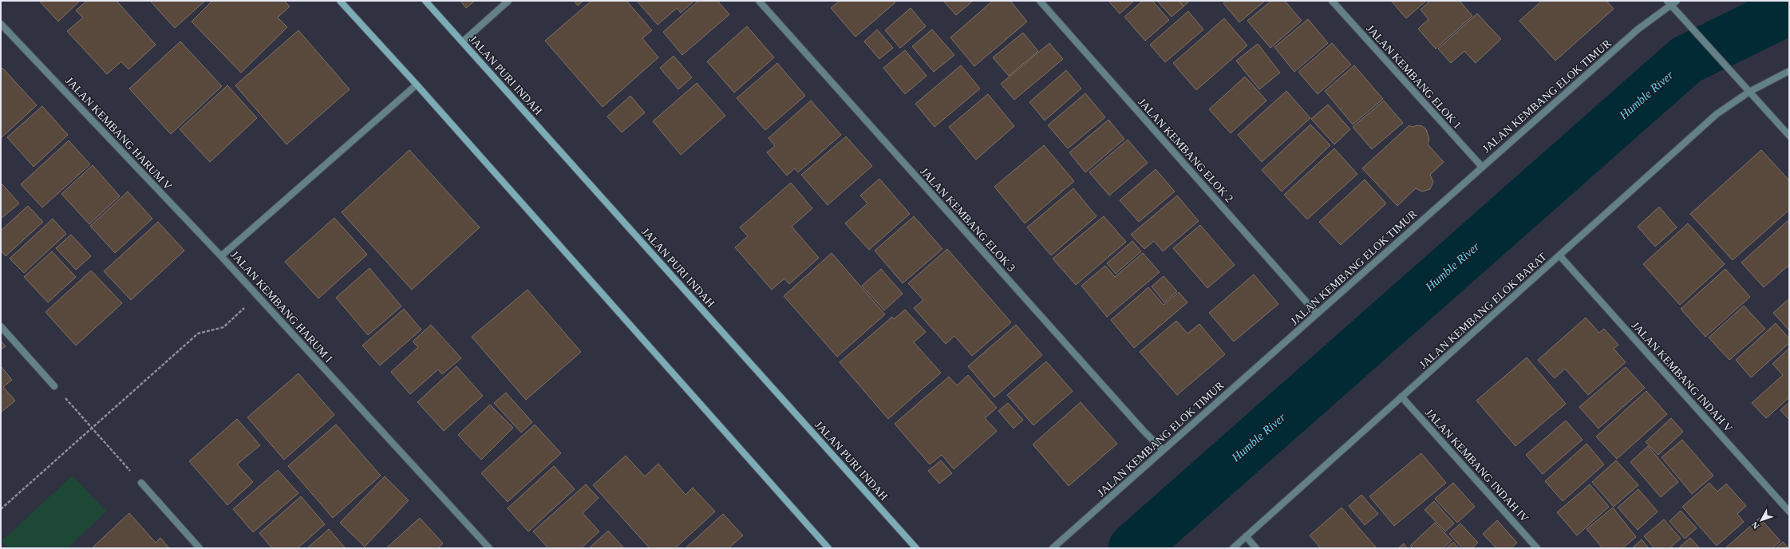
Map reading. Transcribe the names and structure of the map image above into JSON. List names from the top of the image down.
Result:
{
  "streets": {
    "main road": ["JALAN PURI INDAH"],
    "street": [
      "JALAN KEMBANG ELOK 1",
      "JALAN KEMBANG ELOK TIMUR",
      "JALAN KEMBANG HARUM V",
      "JALAN KEMBANG ELOK 2",
      "JALAN KEMBANG ELOK 3",
      "JALAN KEMBANG HARUM I",
      "JALAN KEMBANG ELOK BARAT",
      "JALAN KEMBANG INDAH V",
      "JALAN KEMBANG INDAH IV"
    ]
  },
  "crossings": [
    ["JALAN KEMBANG ELOK 1", "JALAN KEMBANG ELOK TIMUR"],
    ["JALAN KEMBANG ELOK TIMUR", "JALAN KEMBANG ELOK 2"],
    ["JALAN KEMBANG ELOK TIMUR", "JALAN KEMBANG ELOK 3"],
    ["JALAN KEMBANG HARUM V", "JALAN KEMBANG HARUM I"],
    ["JALAN KEMBANG ELOK BARAT", "JALAN KEMBANG INDAH V"],
    ["JALAN KEMBANG ELOK BARAT", "JALAN KEMBANG INDAH IV"]
  ],
  "water": ["Humble River"],
  "north": "bottom left"
}
